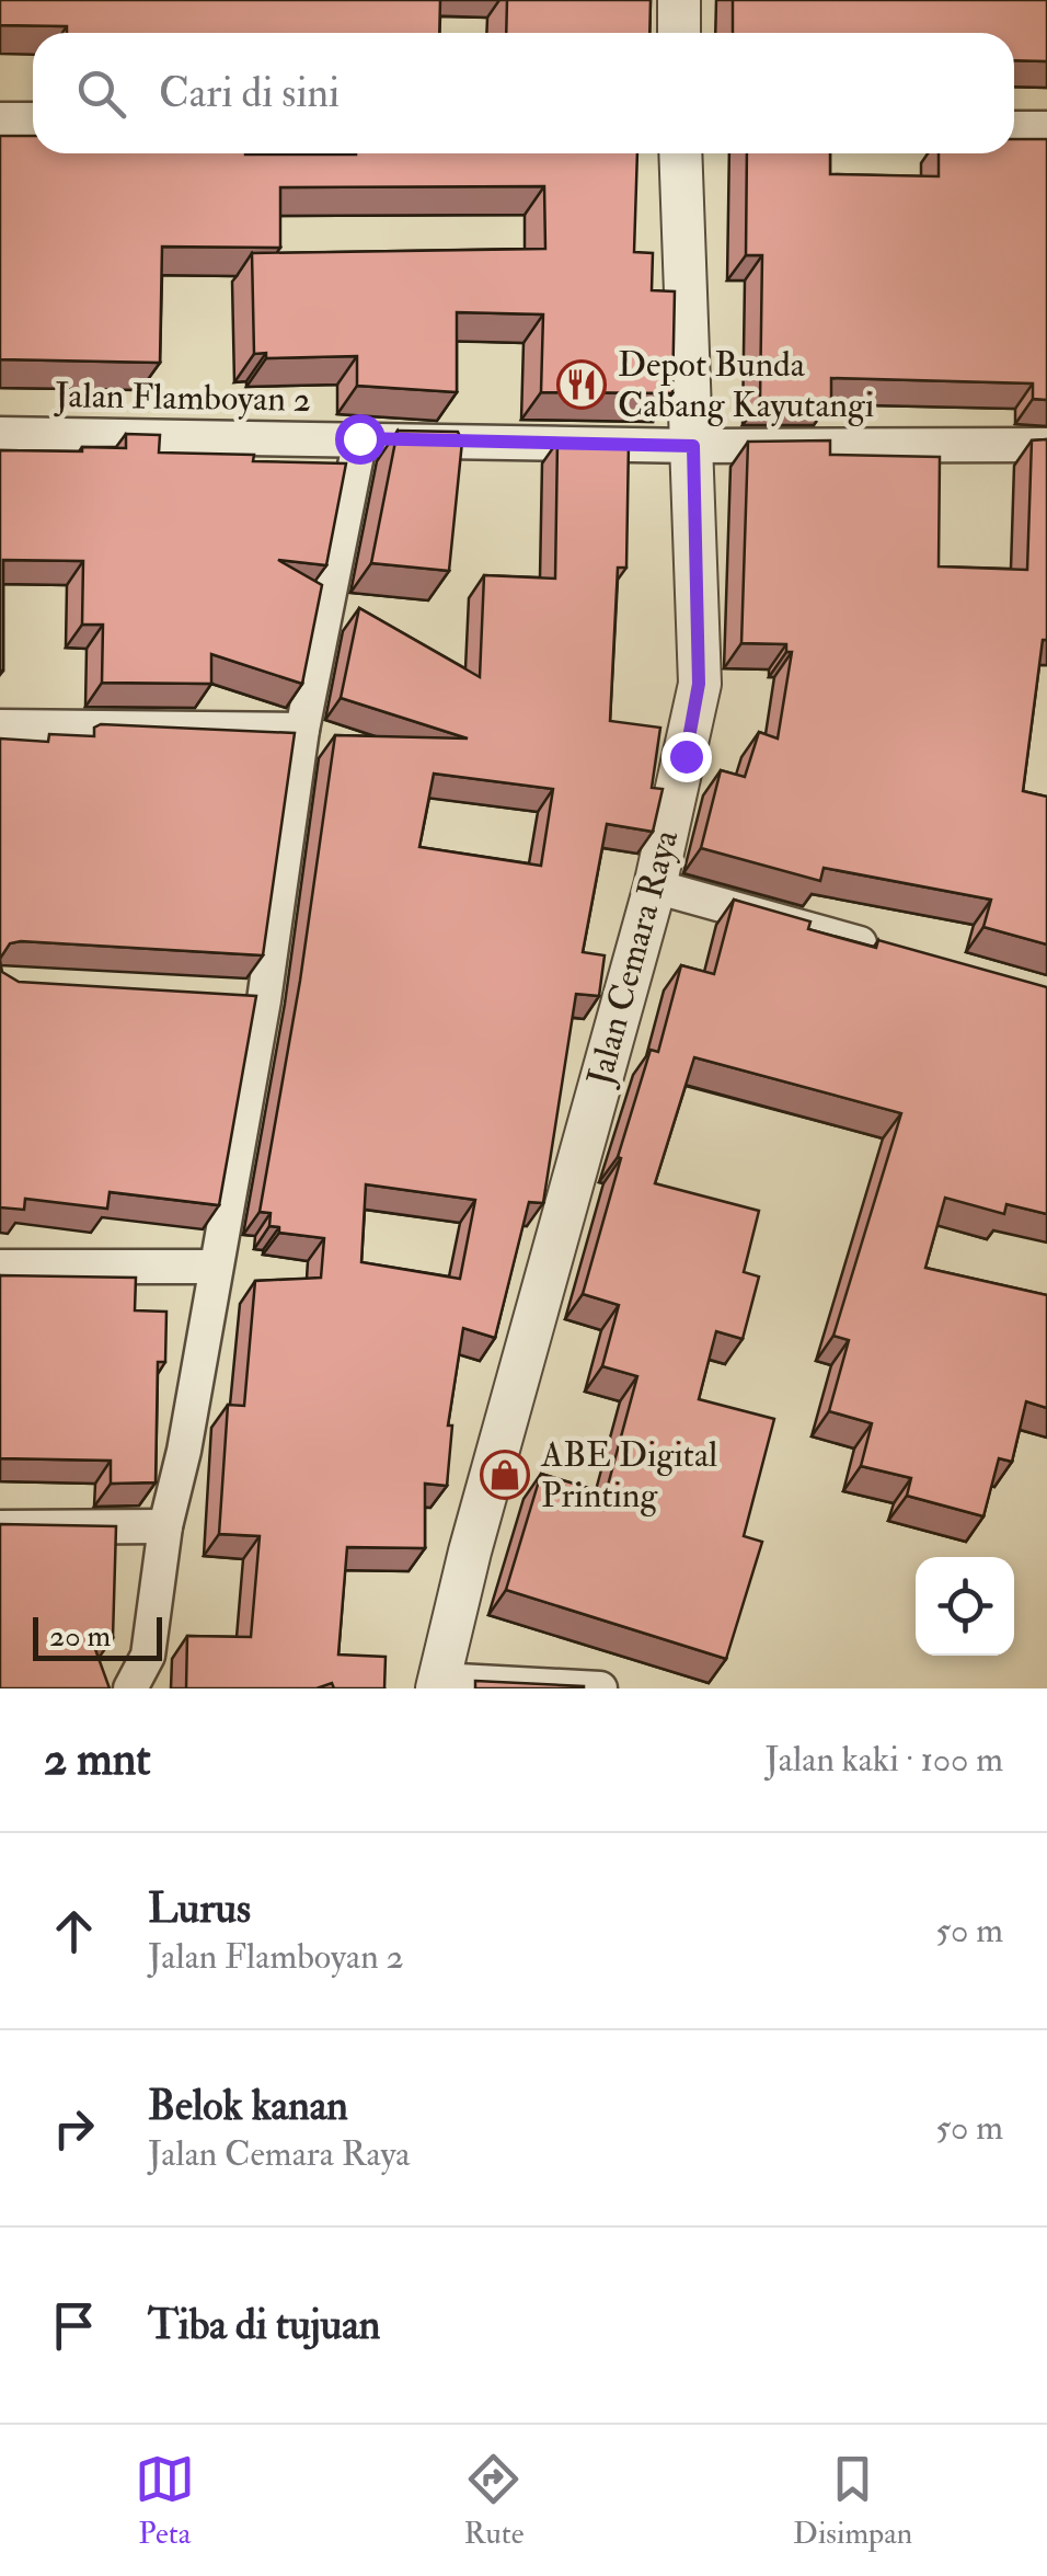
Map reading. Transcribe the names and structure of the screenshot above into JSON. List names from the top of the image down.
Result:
{
  "streets": {
    "street": ["Jalan Flamboyan 2", "Jalan Cemara Raya"]
  },
  "crossings": [
    ["Jalan Flamboyan 2", "Jalan Cemara Raya"]
  ],
  "places": {
    "restaurant": ["Depot Bunda Cabang Kayutangi"],
    "shop": ["ABE Digital Printing"]
  },
  "scale_bar": "20 m",
  "page": {
    "search": "Cari di sini",
    "scale": "20 m",
    "heading": ["2 mnt", "Jalan kaki · 100 m"],
    "list": [
      ["Lurus", "Jalan Flamboyan 2", "50 m"],
      ["Belok kanan", "Jalan Cemara Raya", "50 m"],
      "Tiba di tujuan"
    ],
    "nav": ["Peta", "Rute", "Disimpan"]
  }
}
